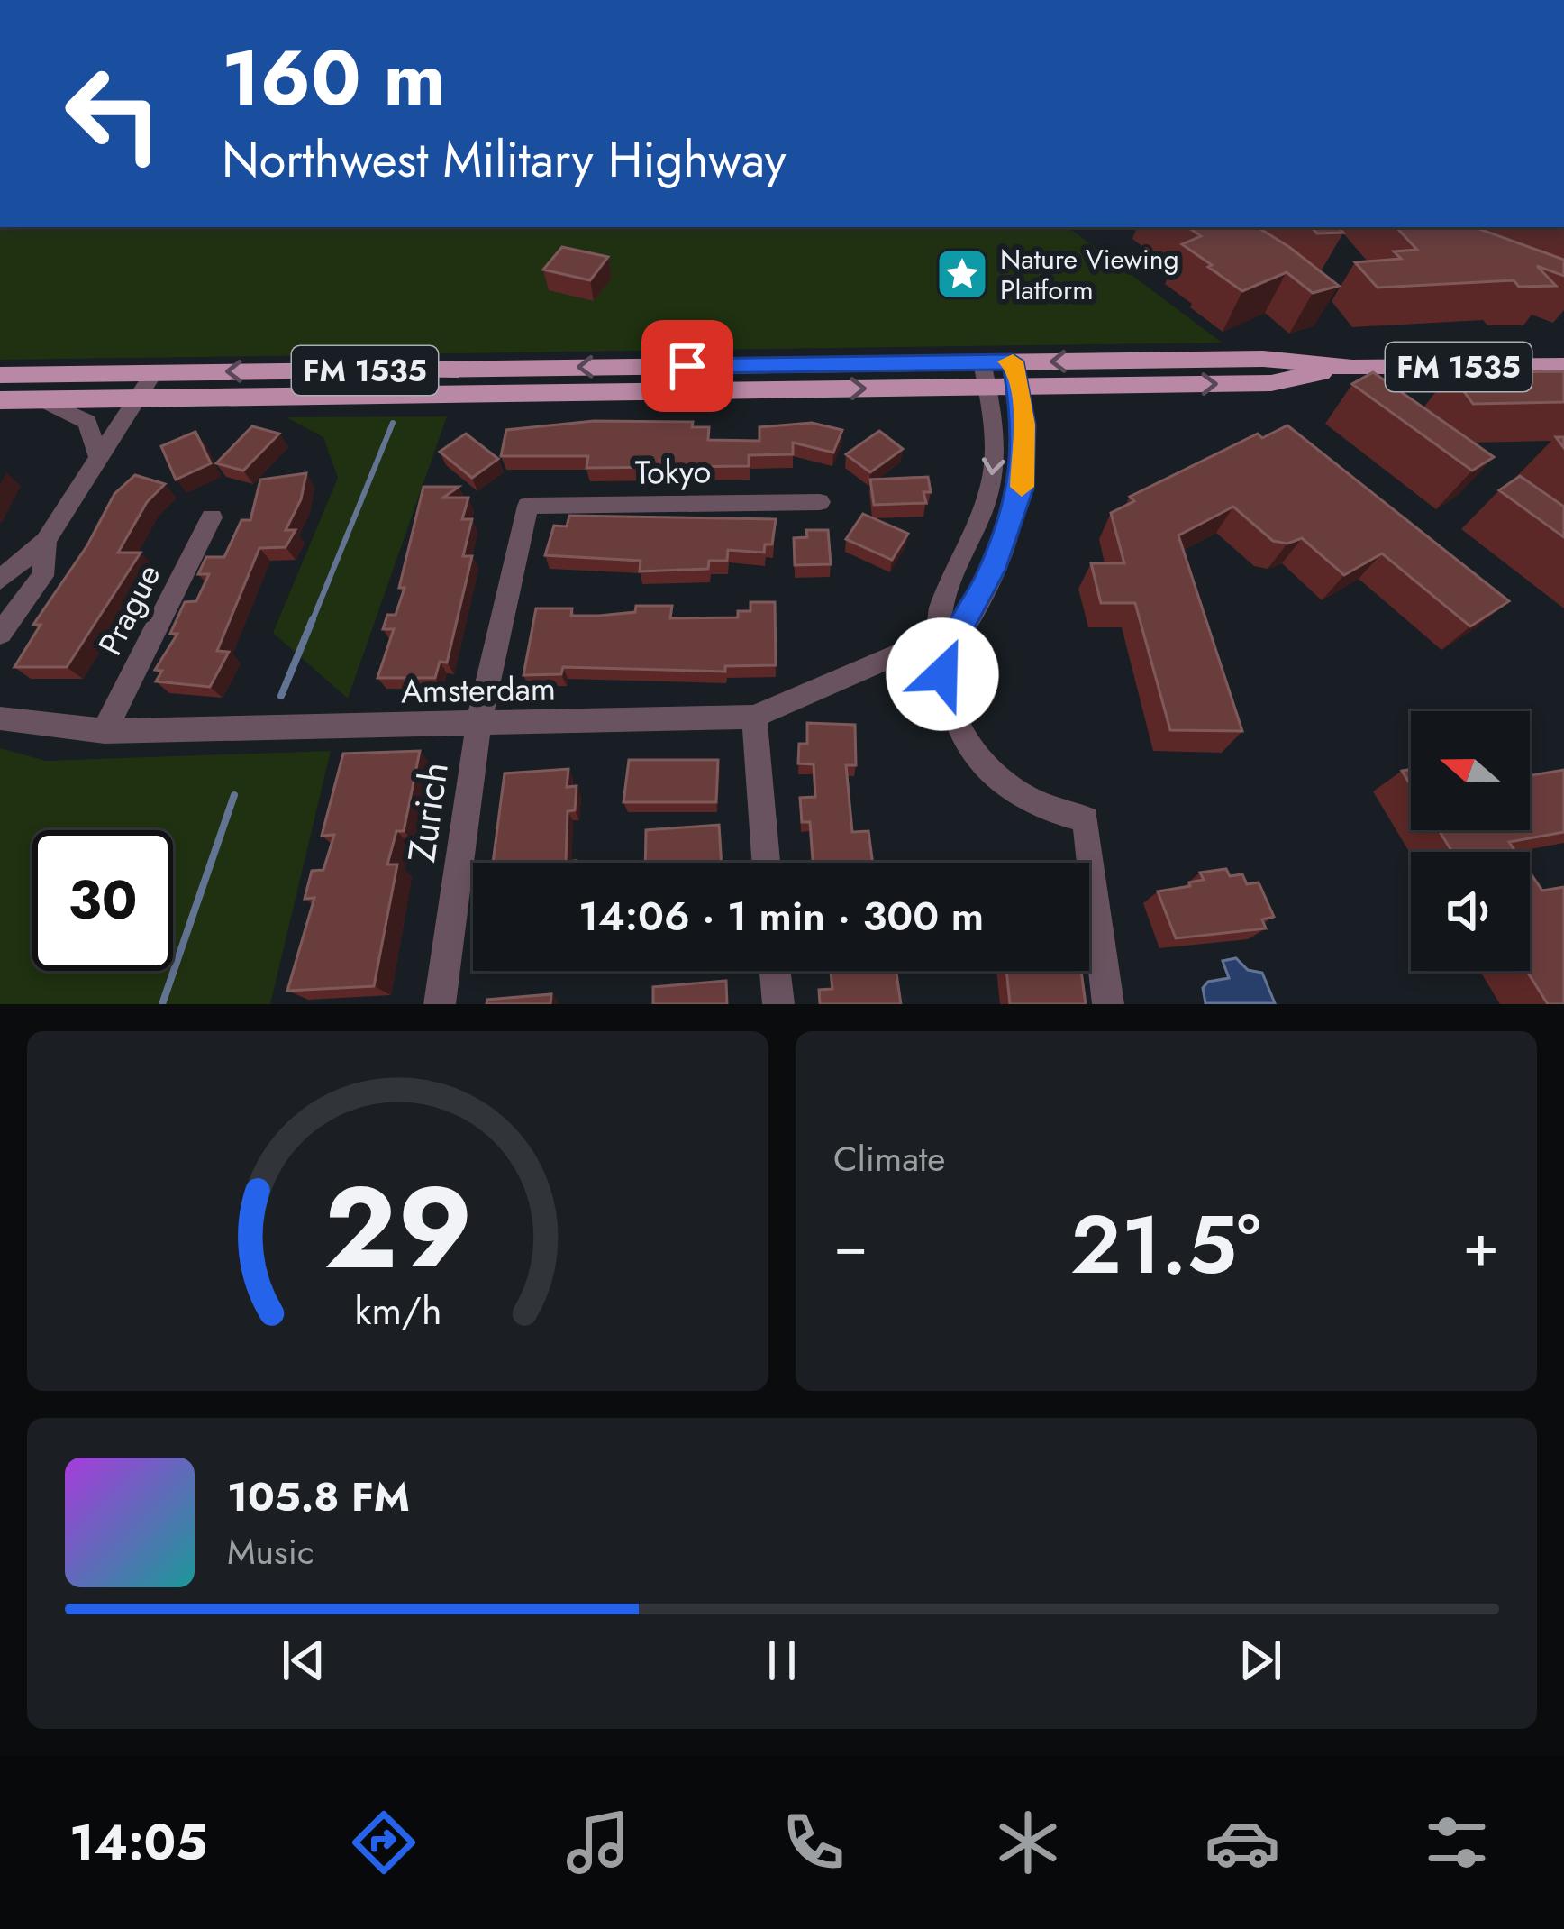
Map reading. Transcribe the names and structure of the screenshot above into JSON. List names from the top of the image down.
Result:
{
  "streets": {
    "main road": ["FM 1535"],
    "street": [
      "Tokyo",
      "Prague",
      "Amsterdam",
      "Zurich"
    ]
  },
  "crossings": [
    ["Tokyo", "Zurich"],
    ["Prague", "Amsterdam"],
    ["Amsterdam", "Zurich"]
  ],
  "places": {
    "place": ["Nature Viewing Platform"]
  },
  "north": "left",
  "page": {
    "turn": ["160 m", "Northwest Military Highway"],
    "limit": "30",
    "trip": "14:06 · 1 min · 300 m",
    "tile": "Climate",
    "heat": ["−", "21.5°", "+"],
    "song": ["105.8 FM", "Music"],
    "tabs": "14:05",
    "gauge": ["29", "km/h"]
  }
}
